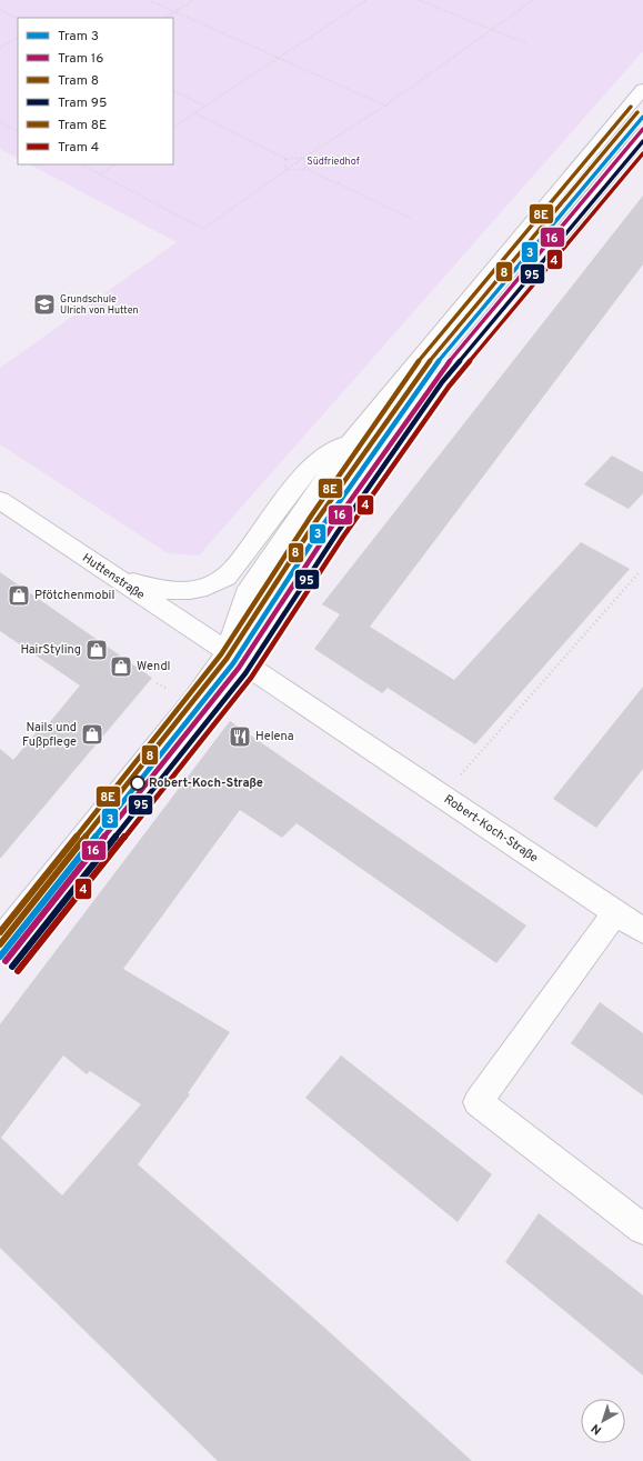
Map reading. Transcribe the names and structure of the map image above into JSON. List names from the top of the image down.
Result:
{
  "streets": {
    "street": ["Huttenstraße", "Robert-Koch-Straße"]
  },
  "crossings": [
    ["Huttenstraße", "Robert-Koch-Straße"]
  ],
  "parks": ["Südfriedhof"],
  "places": {
    "school or university": ["Grundschule Ulrich von Hutten"],
    "shop": [
      "Pfötchenmobil",
      "HairStyling",
      "Wendl",
      "Nails und Fußpflege"
    ],
    "restaurant": ["Helena"],
    "other": ["Robert-Koch-Straße"]
  },
  "lines": [
    "tram line 8E",
    "tram line 8",
    "tram line 3",
    "tram line 16",
    "tram line 95",
    "tram line 4"
  ],
  "legend": [
    "Tram 3",
    "Tram 16",
    "Tram 8",
    "Tram 95",
    "Tram 8E",
    "Tram 4"
  ],
  "north": "bottom left"
}
